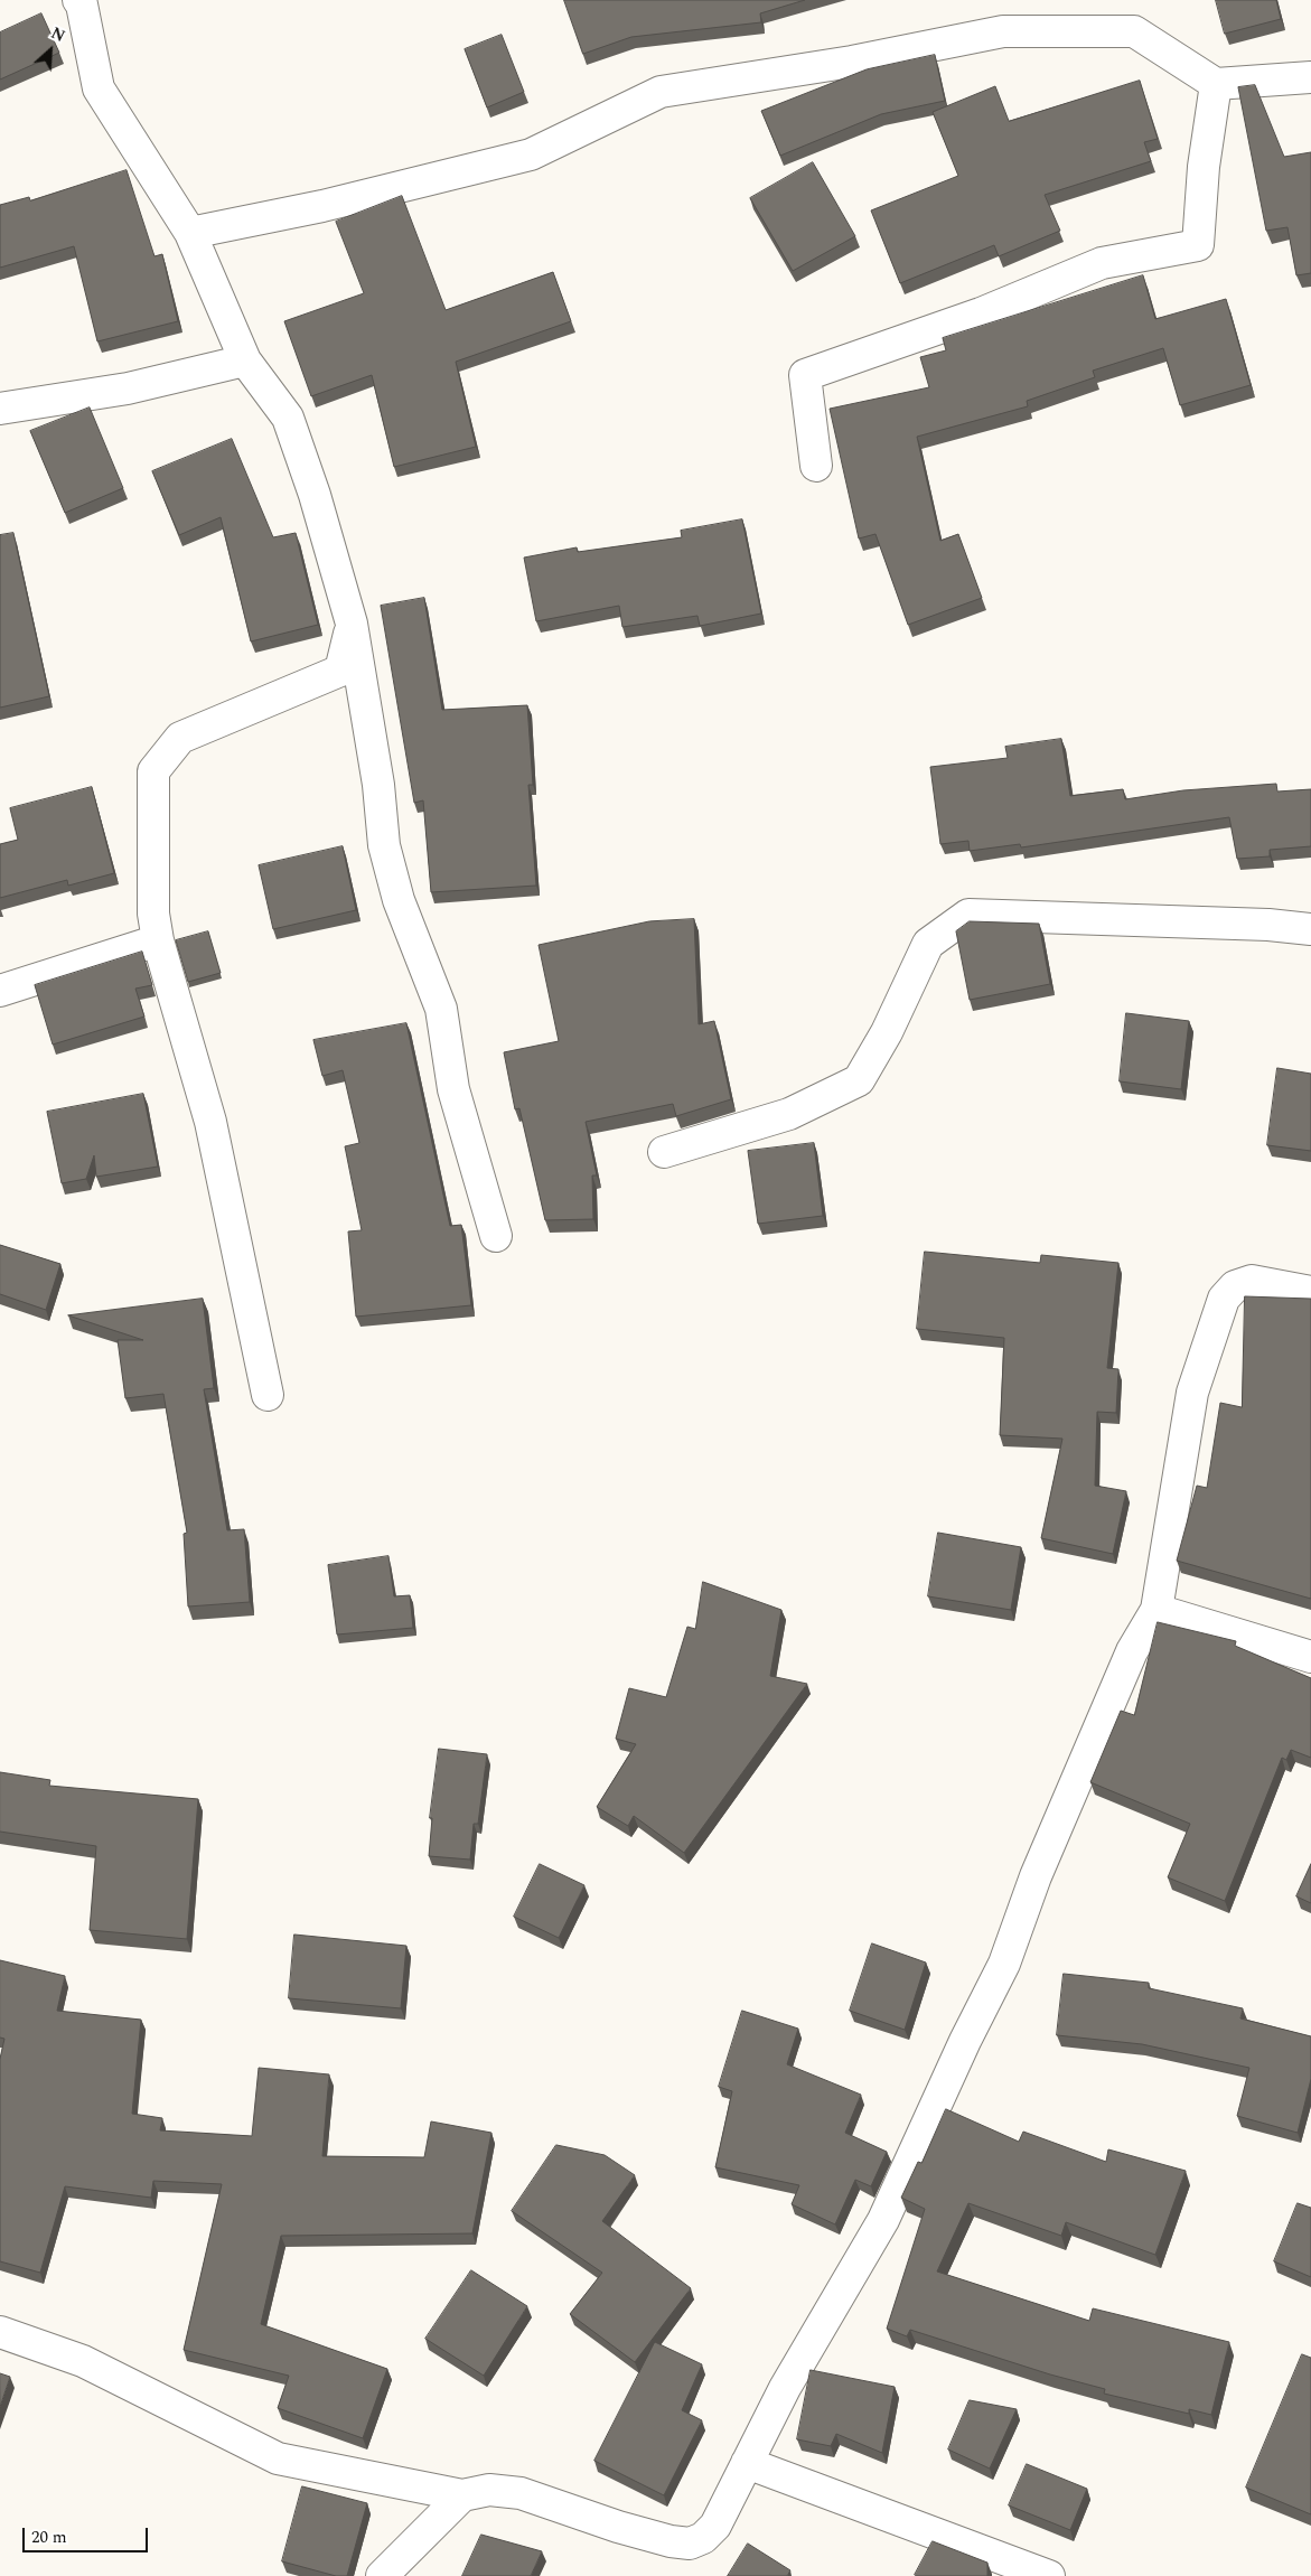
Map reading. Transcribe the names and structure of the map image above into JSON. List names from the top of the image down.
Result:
{
  "scale_bar": "20 m",
  "north": "top right"
}
